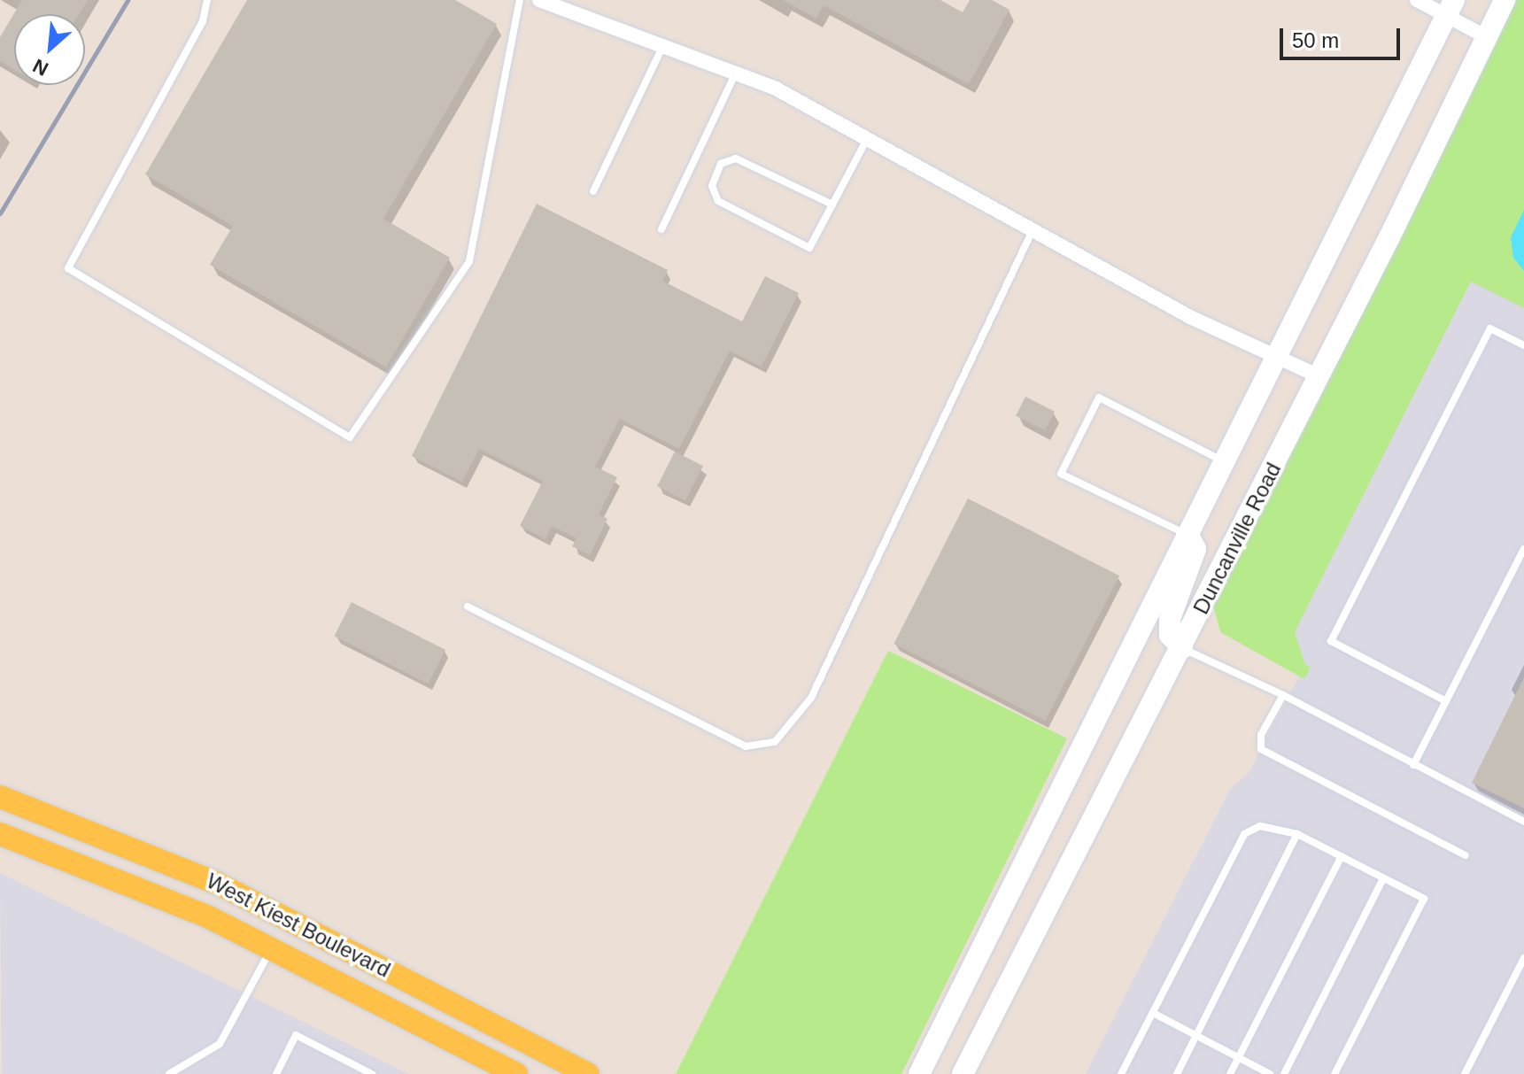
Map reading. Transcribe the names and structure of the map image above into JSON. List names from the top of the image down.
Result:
{
  "streets": {
    "main road": ["Duncanville Road", "West Kiest Boulevard"]
  },
  "scale_bar": "50 m",
  "north": "bottom left"
}
